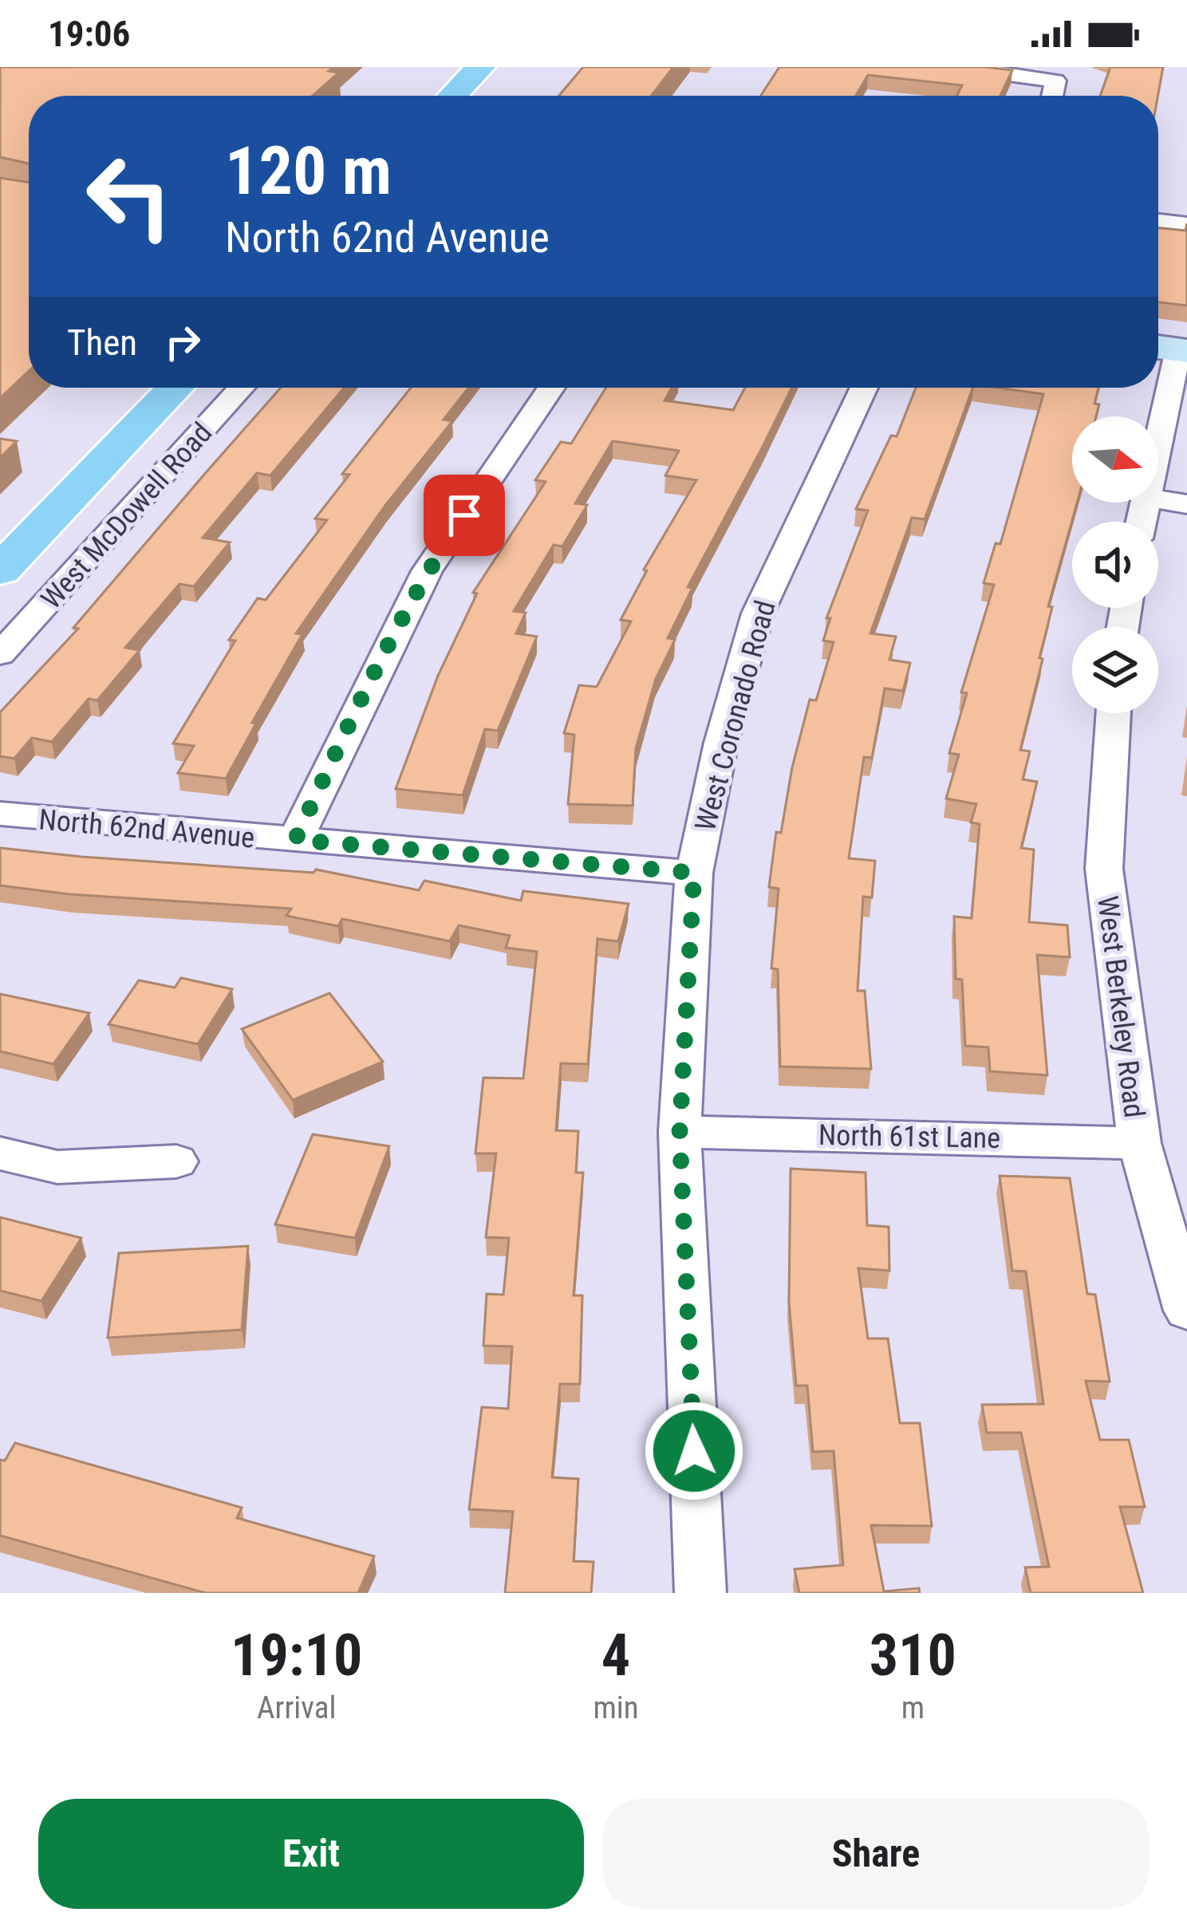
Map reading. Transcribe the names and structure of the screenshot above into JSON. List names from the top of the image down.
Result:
{
  "streets": {
    "main road": ["West McDowell Road"],
    "street": [
      "West Coronado Road",
      "North 62nd Avenue",
      "West Berkeley Road",
      "North 61st Lane"
    ]
  },
  "crossings": [
    ["West Coronado Road", "North 62nd Avenue"],
    ["West Coronado Road", "North 61st Lane"],
    ["West Berkeley Road", "North 61st Lane"]
  ],
  "north": "right",
  "page": {
    "status": "19:06",
    "turn": ["120 m", "North 62nd Avenue"],
    "then": "Then",
    "eta": [
      "19:10",
      "Arrival",
      "4",
      "min",
      "310",
      "m"
    ],
    "buttons": ["Exit", "Share"]
  }
}
